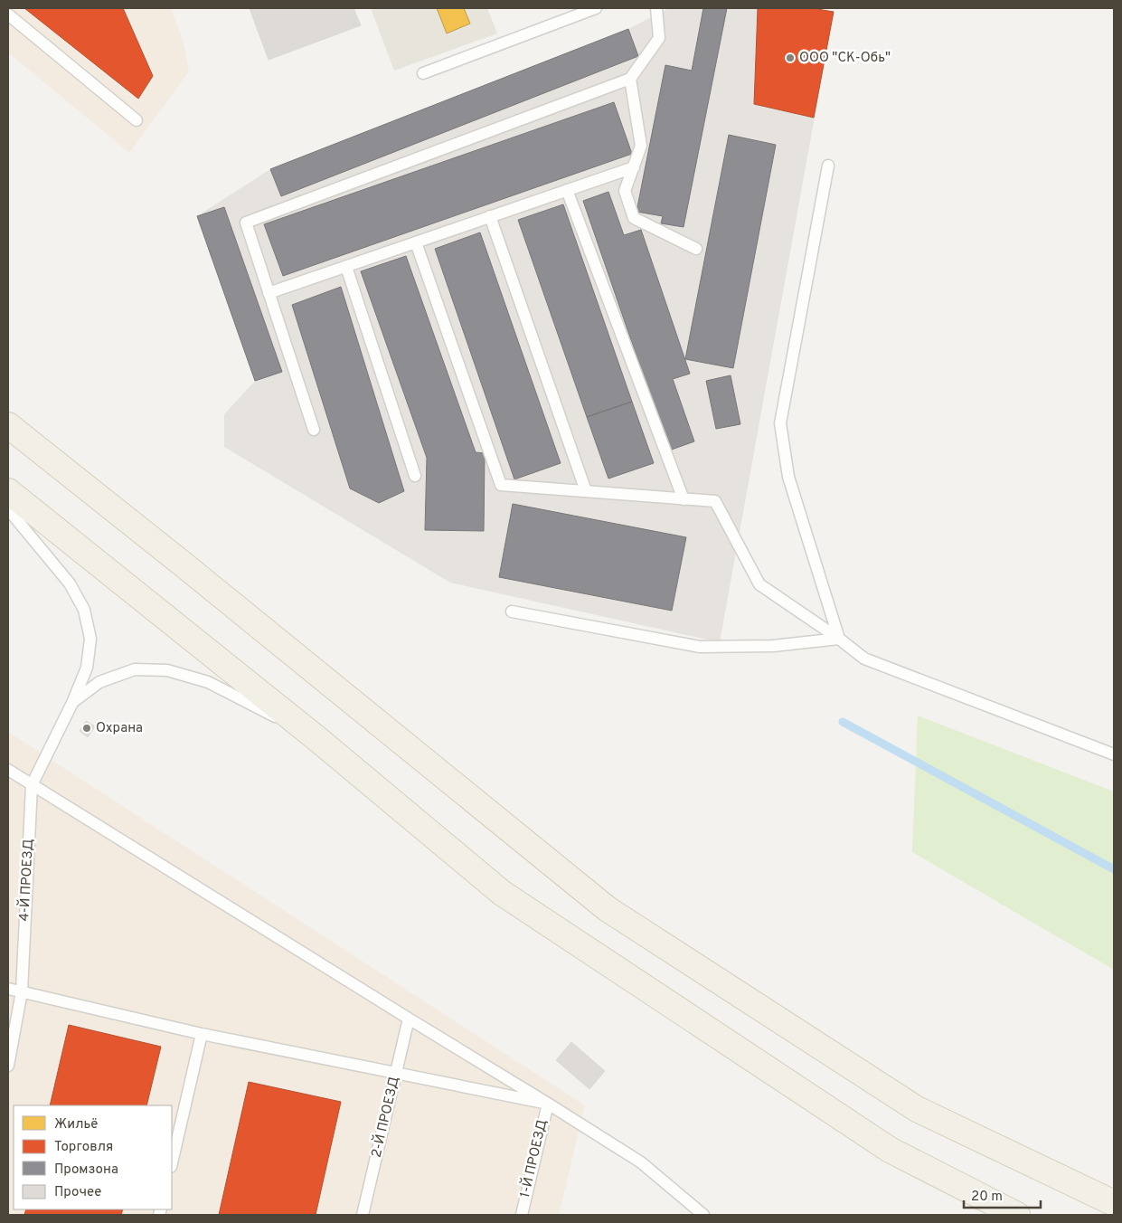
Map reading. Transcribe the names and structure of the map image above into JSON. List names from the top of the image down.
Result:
{
  "streets": {
    "lane": ["4-Й ПРОЕЗД", "2-Й ПРОЕЗД", "1-Й ПРОЕЗД"]
  },
  "places": ["ООО \"СК-Обь\"", "Охрана"],
  "legend": [
    "Жильё",
    "Торговля",
    "Промзона",
    "Прочее"
  ],
  "scale_bar": "20 m"
}
